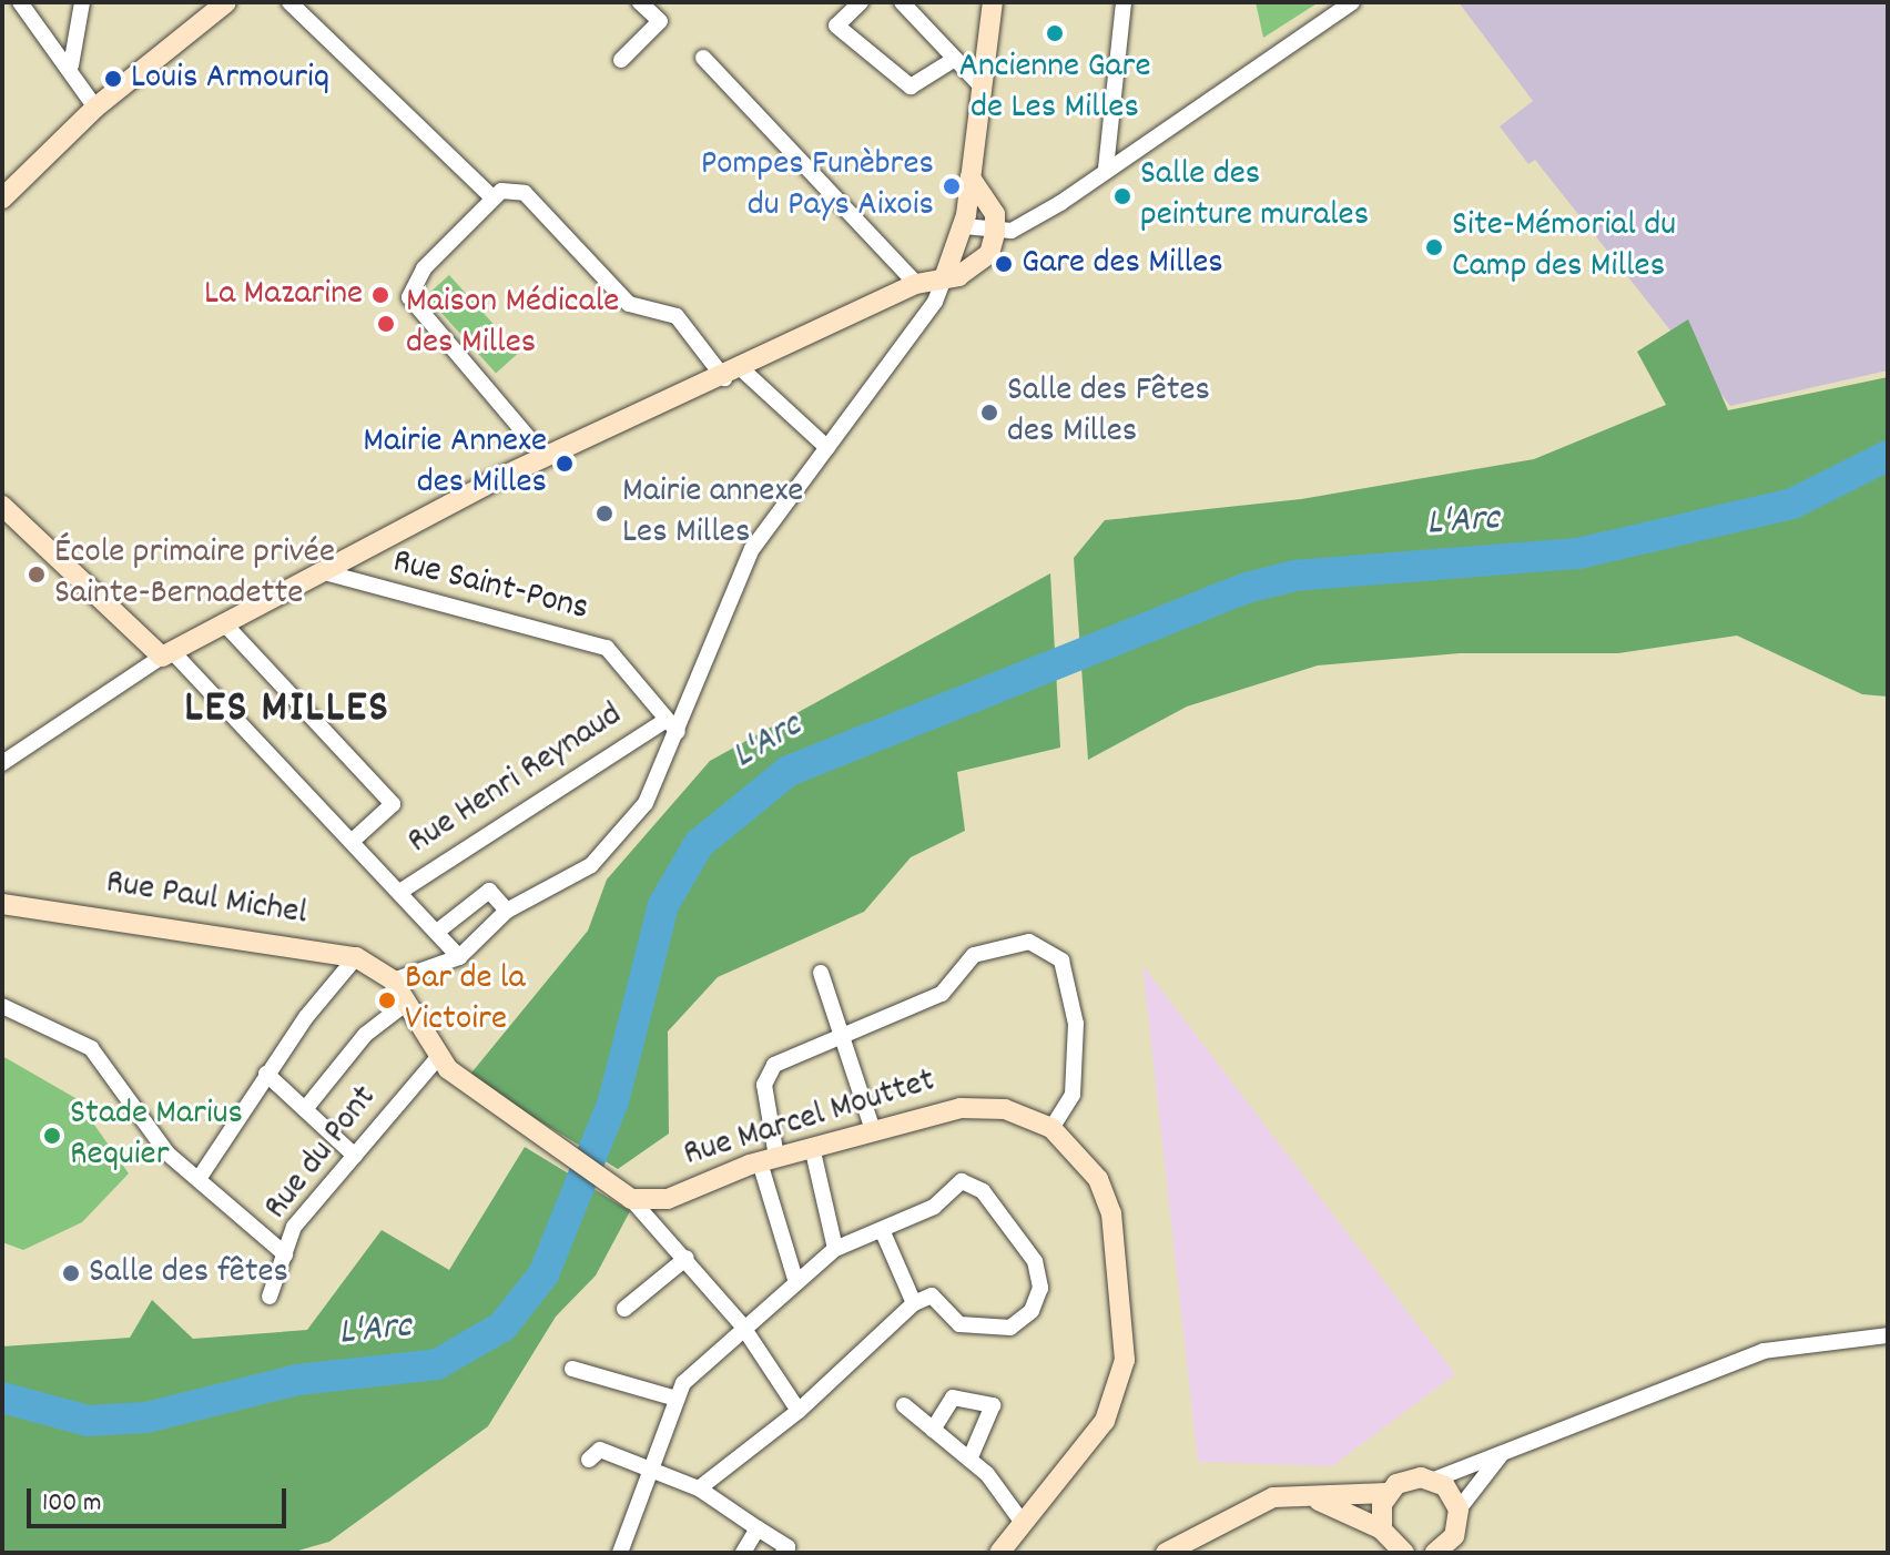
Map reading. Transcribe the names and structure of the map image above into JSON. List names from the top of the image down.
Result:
{
  "streets": {
    "street": [
      "Rue Saint-Pons",
      "Rue Henri Reynaud",
      "Rue Paul Michel",
      "Rue Marcel Mouttet",
      "Rue du Pont"
    ]
  },
  "crossings": [
    ["Rue Saint-Pons", "Rue Henri Reynaud"]
  ],
  "districts": ["LES MILLES"],
  "water": ["L'Arc"],
  "places": [
    "Ancienne Gare de Les Milles",
    "Louis Armouriq",
    "Pompes Funèbres du Pays Aixois",
    "Salle des peinture murales",
    "Site-Mémorial du Camp des Milles",
    "Gare des Milles",
    "La Mazarine",
    "Maison Médicale des Milles",
    "Salle des Fêtes des Milles",
    "Mairie Annexe des Milles",
    "Mairie annexe Les Milles",
    "École primaire privée Sainte-Bernadette",
    "Bar de la Victoire",
    "Stade Marius Requier",
    "Salle des fêtes"
  ],
  "scale_bar": "100 m"
}
